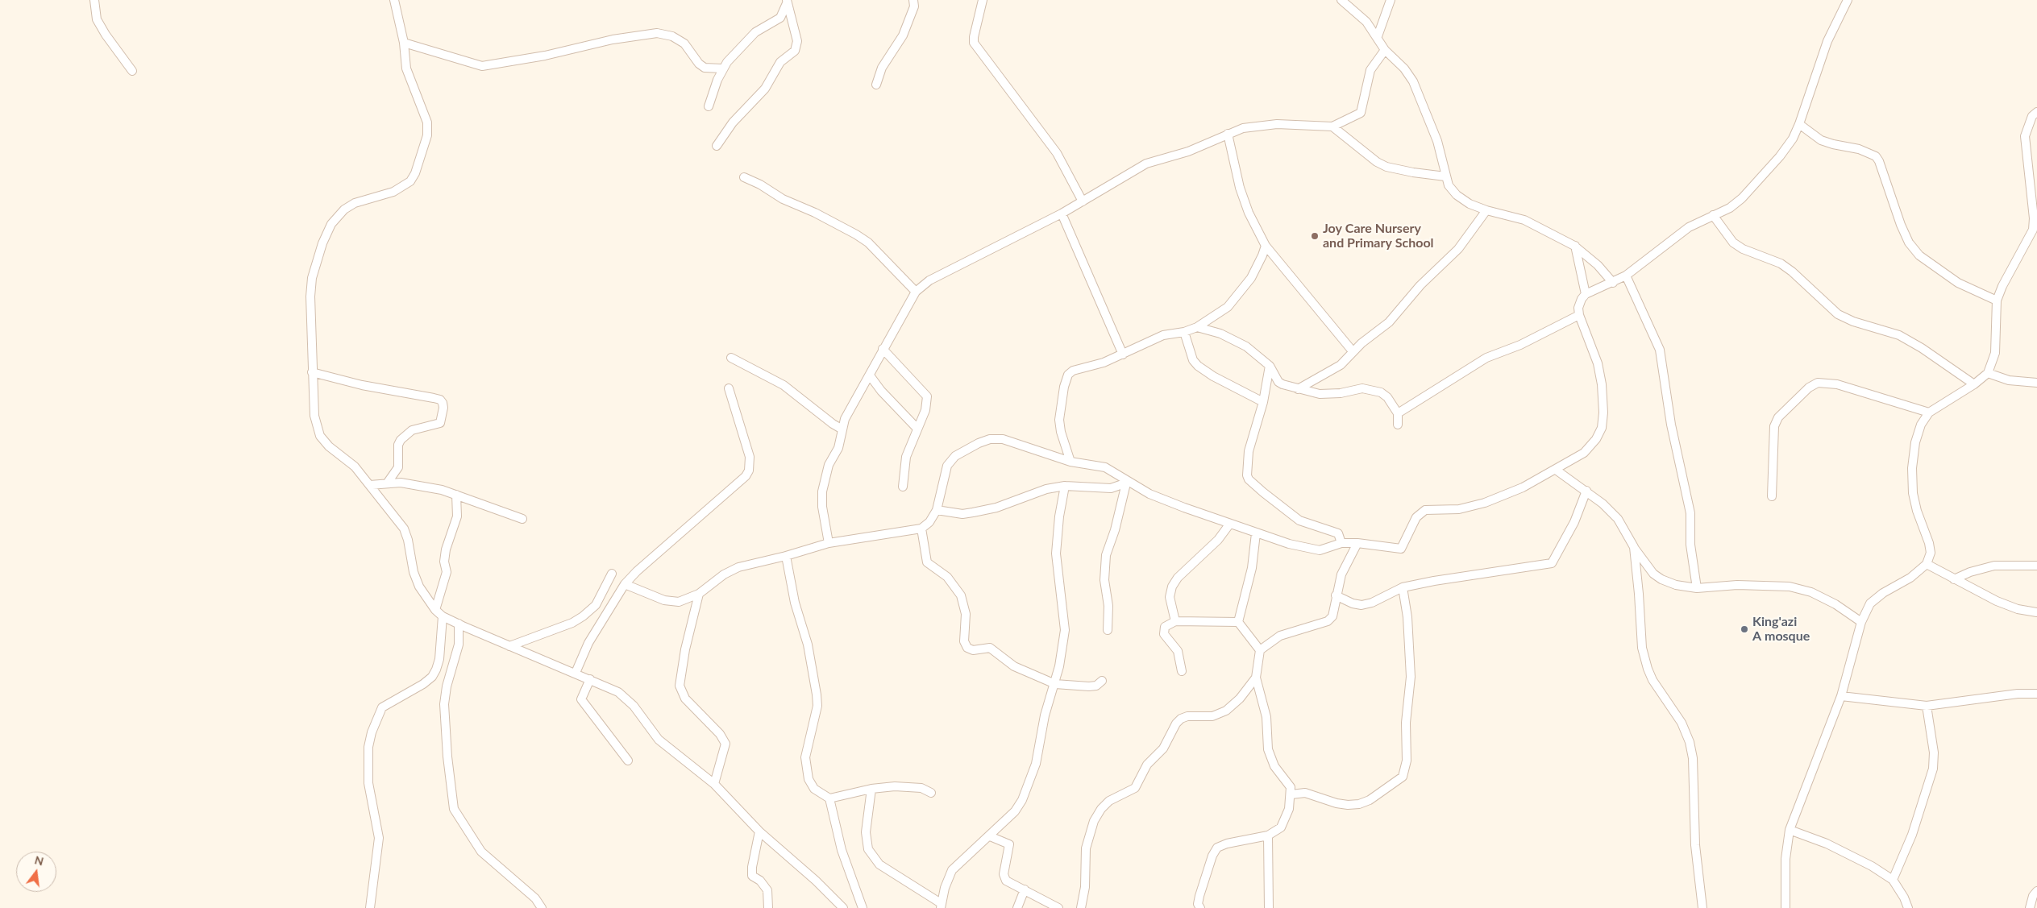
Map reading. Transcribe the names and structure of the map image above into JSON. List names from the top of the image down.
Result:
{
  "places": ["Joy Care Nursery and Primary School", "King'azi A mosque"],
  "north": "top"
}
